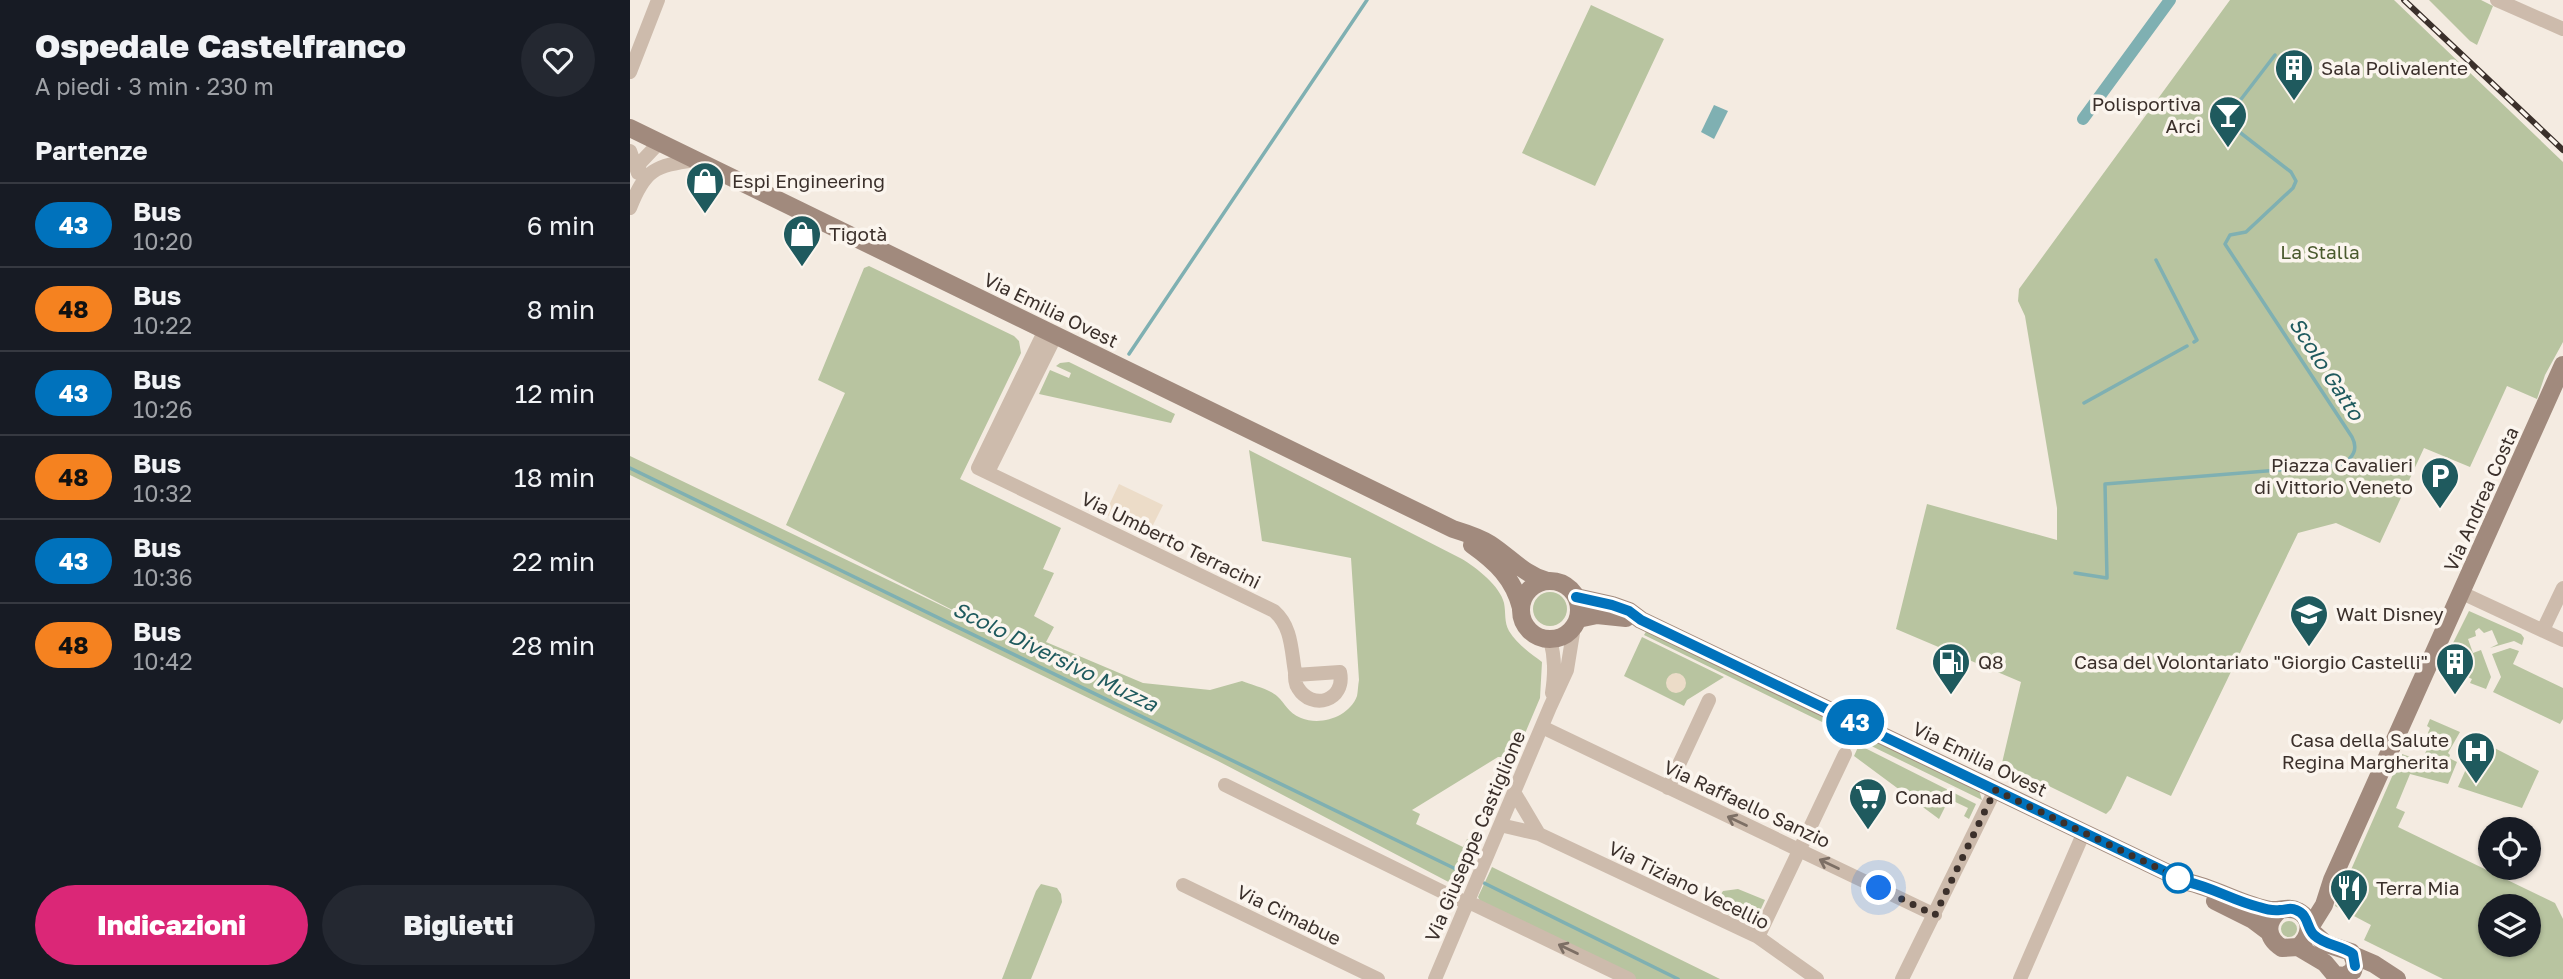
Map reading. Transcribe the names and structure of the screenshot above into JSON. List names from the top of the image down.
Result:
{
  "streets": {
    "main road": ["Via Emilia Ovest", "Via Andrea Costa"],
    "street": [
      "Via Umberto Terracini",
      "Via Raffaello Sanzio",
      "Via Giuseppe Castiglione",
      "Via Tiziano Vecellio",
      "Via Cimabue"
    ]
  },
  "crossings": [
    ["Via Emilia Ovest", "Via Andrea Costa"],
    ["Via Emilia Ovest", "Via Umberto Terracini"],
    ["Via Emilia Ovest", "Via Giuseppe Castiglione"],
    ["Via Raffaello Sanzio", "Via Giuseppe Castiglione"],
    ["Via Giuseppe Castiglione", "Via Tiziano Vecellio"]
  ],
  "one_way": ["Via Raffaello Sanzio"],
  "water": ["Scolo Gatto", "Scolo Diversivo Muzza"],
  "parks": ["La Stalla"],
  "places": {
    "building": ["Sala Polivalente", "Casa del Volontariato \"Giorgio Castelli\""],
    "bar": ["Polisportiva Arci"],
    "shop": ["Espi Engineering", "Tigotà"],
    "parking": ["Piazza Cavalieri di Vittorio Veneto"],
    "school or university": ["Walt Disney"],
    "fuel station": ["Q8"],
    "hospital": ["Casa della Salute Regina Margherita"],
    "supermarket": ["Conad"],
    "restaurant": ["Terra Mia"]
  },
  "lines": ["bus line 43"],
  "page": {
    "heading": [
      ["Ospedale Castelfranco", "A piedi · 3 min · 230 m"],
      "Partenze"
    ],
    "on_map": "43",
    "list": [
      {
        "mark": "43",
        "name": "Bus",
        "note": "10:20",
        "value": "6 min"
      },
      {
        "mark": "48",
        "name": "Bus",
        "note": "10:22",
        "value": "8 min"
      },
      {
        "mark": "43",
        "name": "Bus",
        "note": "10:26",
        "value": "12 min"
      },
      {
        "mark": "48",
        "name": "Bus",
        "note": "10:32",
        "value": "18 min"
      },
      {
        "mark": "43",
        "name": "Bus",
        "note": "10:36",
        "value": "22 min"
      },
      {
        "mark": "48",
        "name": "Bus",
        "note": "10:42",
        "value": "28 min"
      }
    ],
    "buttons": ["Indicazioni", "Biglietti"]
  }
}
